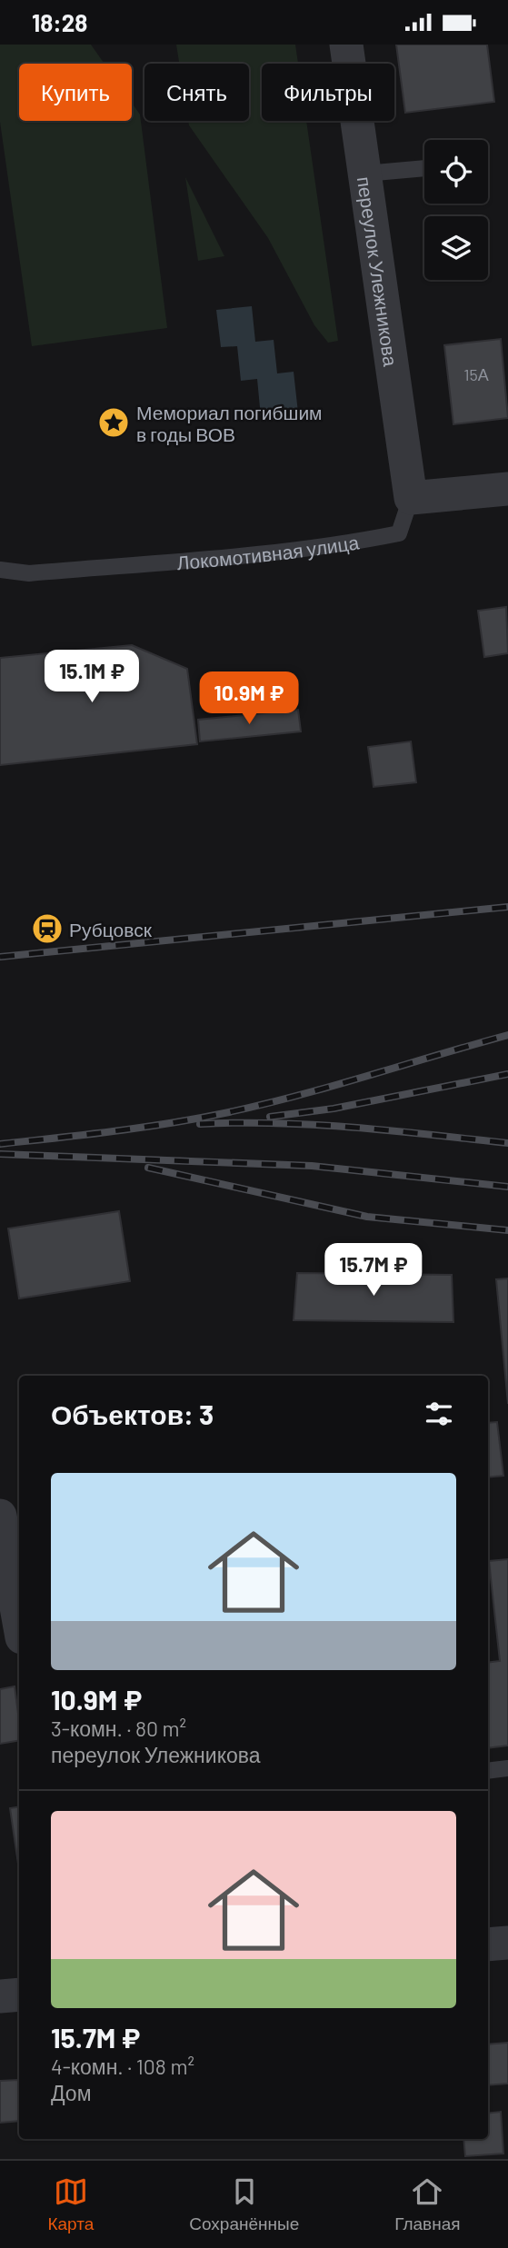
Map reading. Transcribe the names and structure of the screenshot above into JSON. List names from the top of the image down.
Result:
{
  "streets": {
    "street": ["переулок Улежникова"],
    "lane": ["Локомотивная улица"]
  },
  "crossings": [
    ["переулок Улежникова", "Локомотивная улица"]
  ],
  "places": {
    "place": ["Мемориал погибшим в годы ВОВ"],
    "station": ["Рубцовск"]
  },
  "house_numbers": ["15А"],
  "page": {
    "status": "18:28",
    "chip": ["Купить", "Снять", "Фильтры"],
    "price": ["15.1M ₽", "10.9M ₽", "15.7M ₽"],
    "heading": "Объектов: 3",
    "list": [
      {
        "name": "10.9M ₽",
        "note": "3-комн. · 80 m² · переулок Улежникова"
      },
      {
        "name": "15.7M ₽",
        "note": "4-комн. · 108 m² · Дом"
      }
    ],
    "tabs": ["Карта", "Сохранённые", "Главная"]
  }
}
